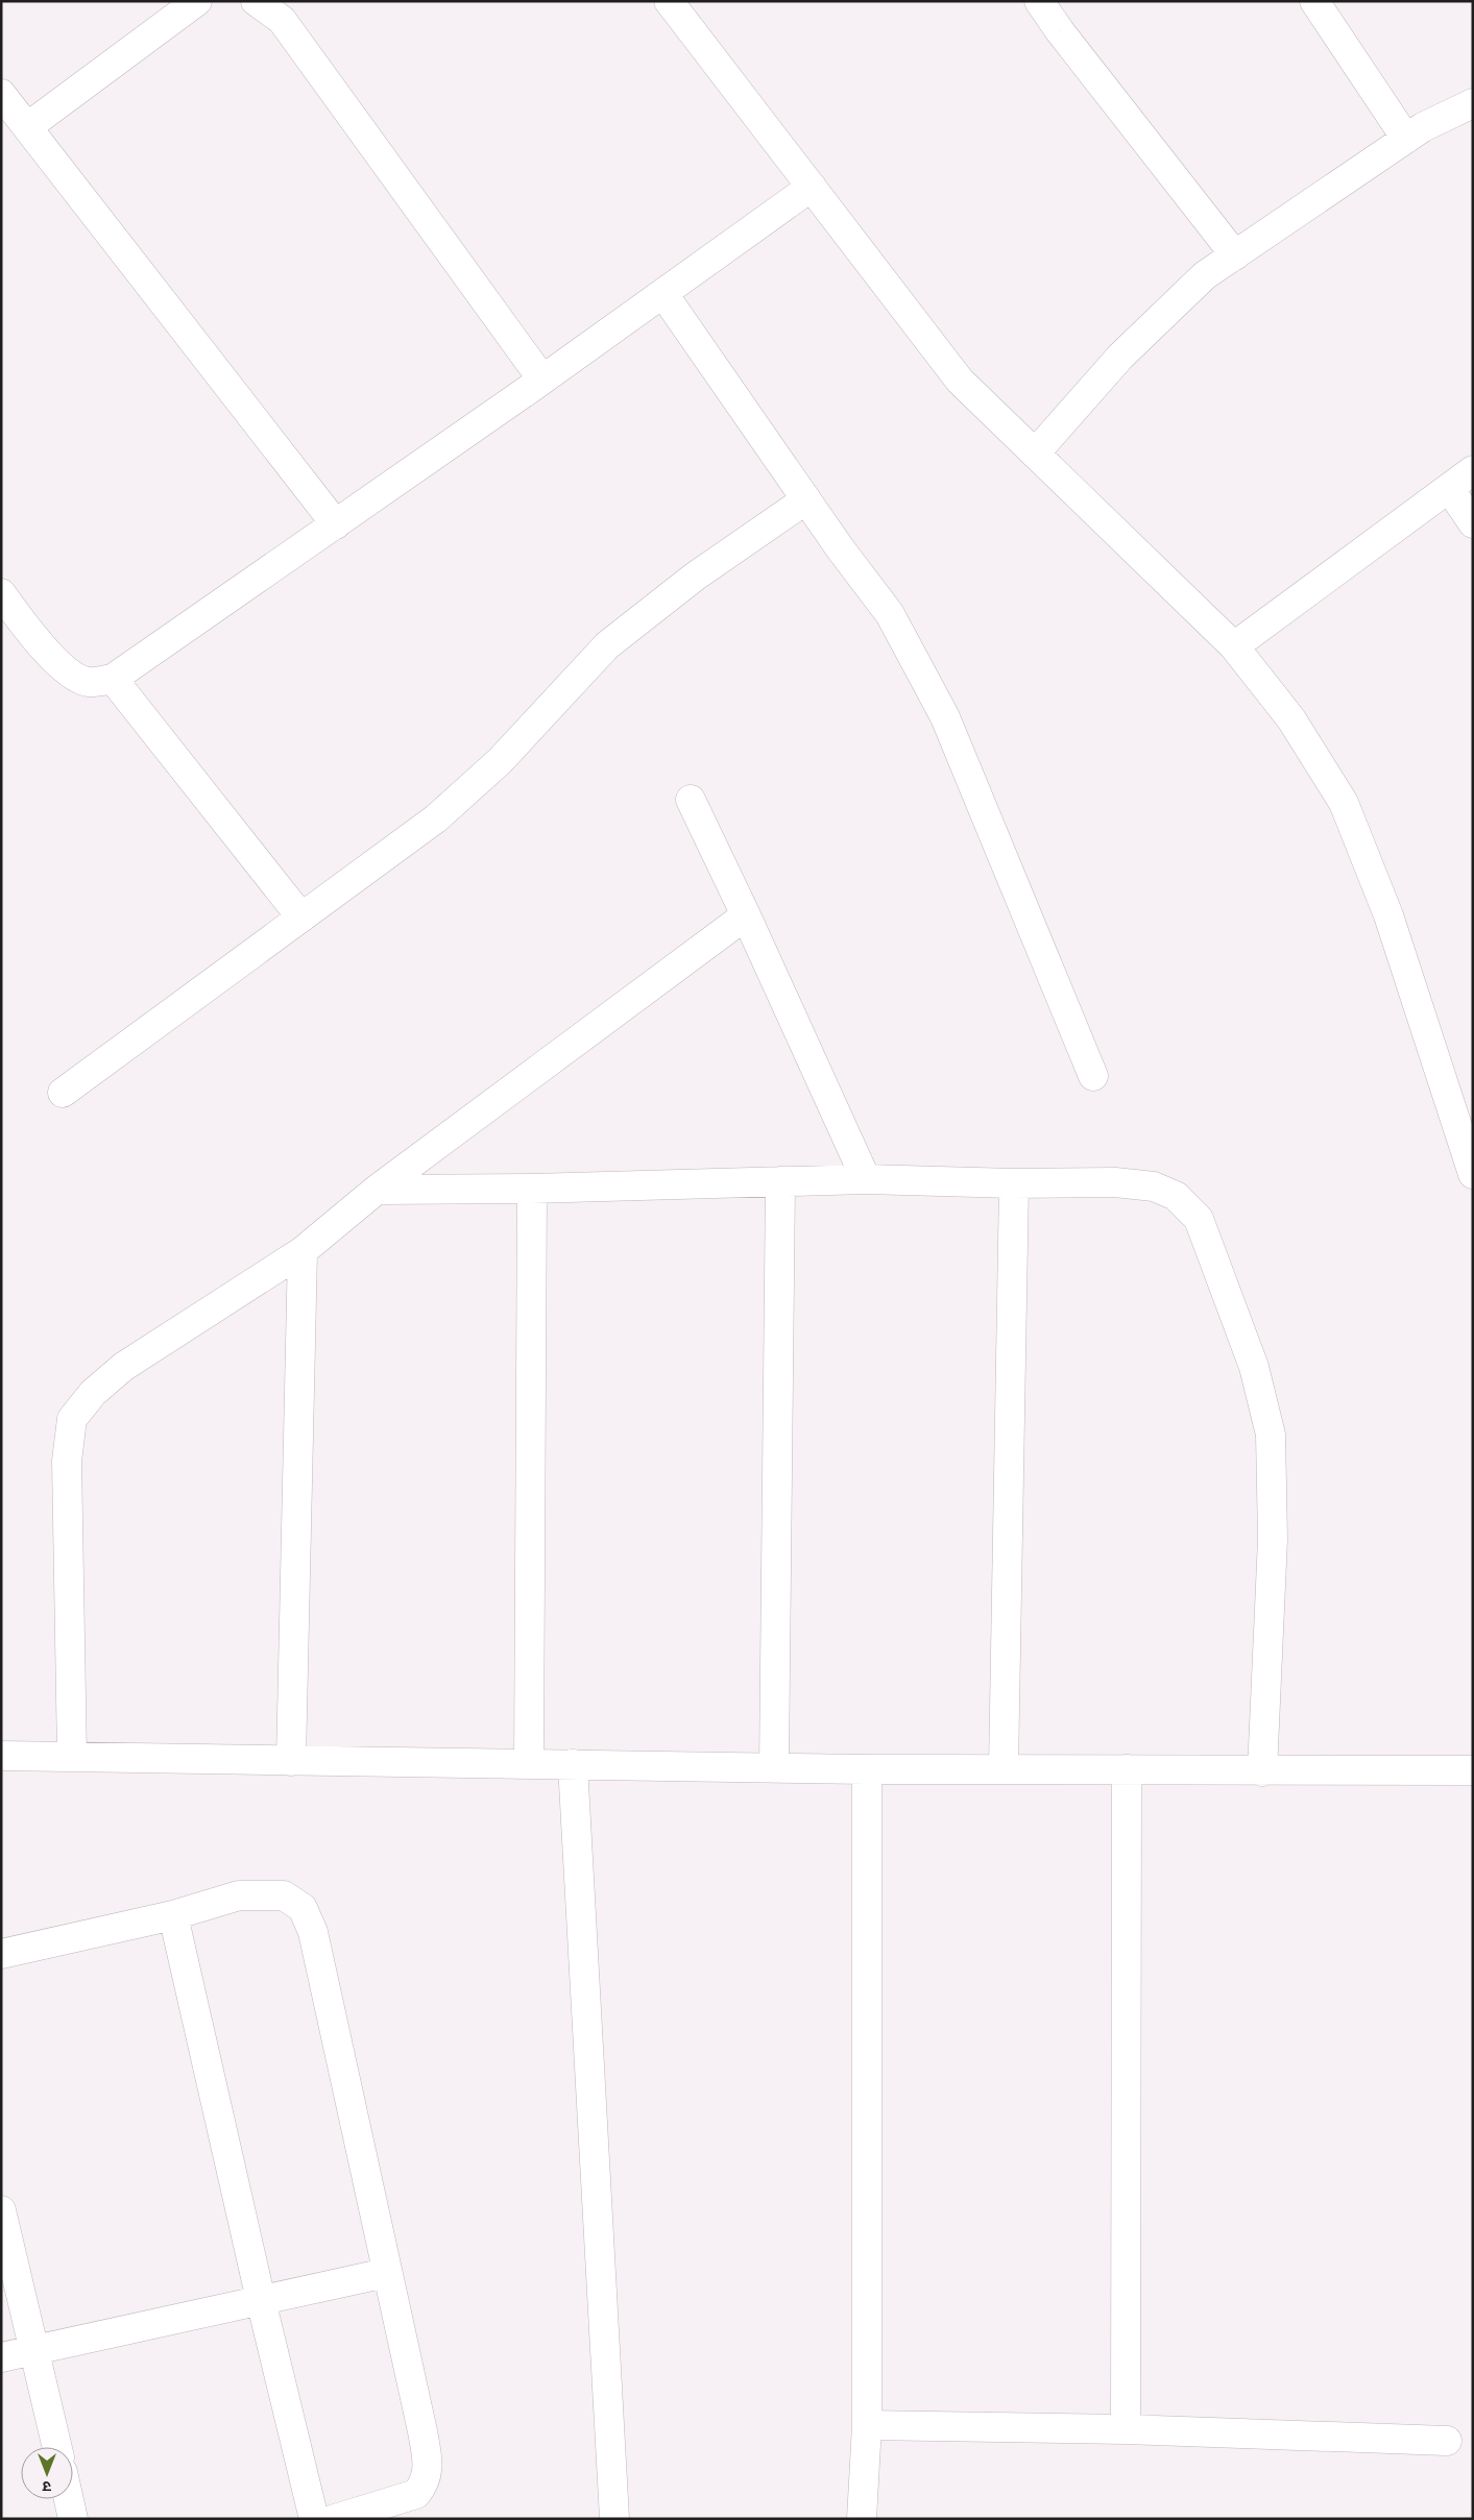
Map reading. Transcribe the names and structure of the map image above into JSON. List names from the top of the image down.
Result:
{
  "north": "bottom"
}
